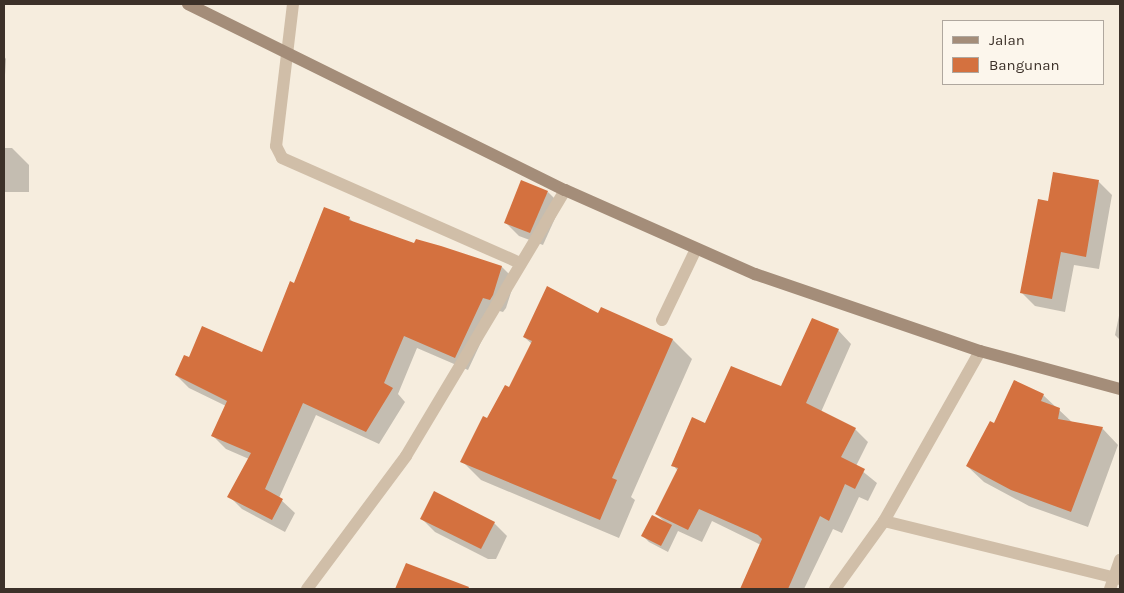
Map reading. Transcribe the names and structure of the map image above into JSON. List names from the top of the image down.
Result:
{
  "legend": ["Jalan", "Bangunan"]
}
